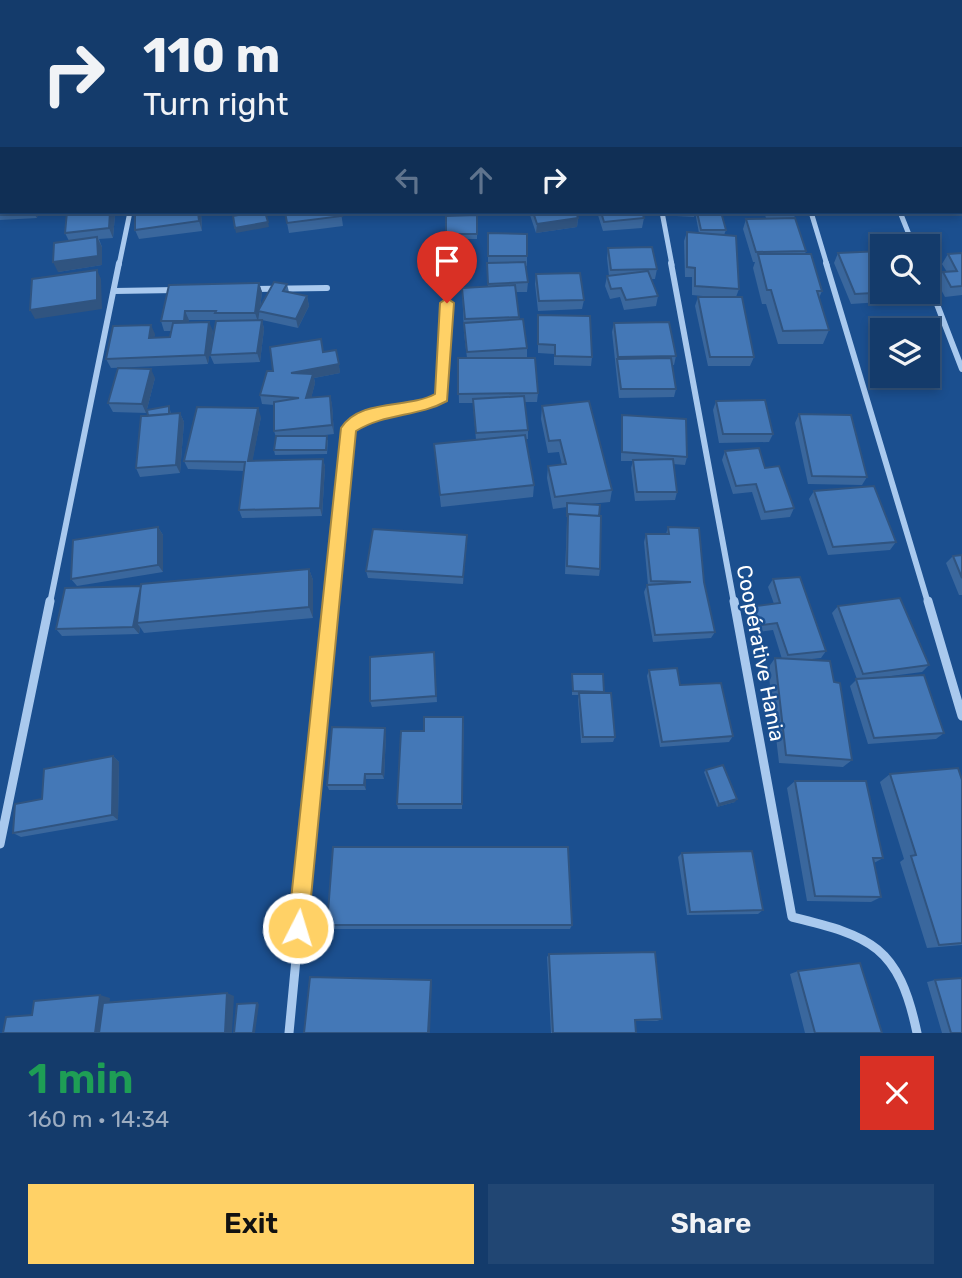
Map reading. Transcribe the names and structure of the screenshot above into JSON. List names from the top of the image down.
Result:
{
  "streets": {
    "street": ["Coopérative Hania"]
  },
  "page": {
    "turn": ["110 m", "Turn right"],
    "heading": ["1 min", "160 m · 14:34"],
    "buttons": ["Exit", "Share"]
  }
}
